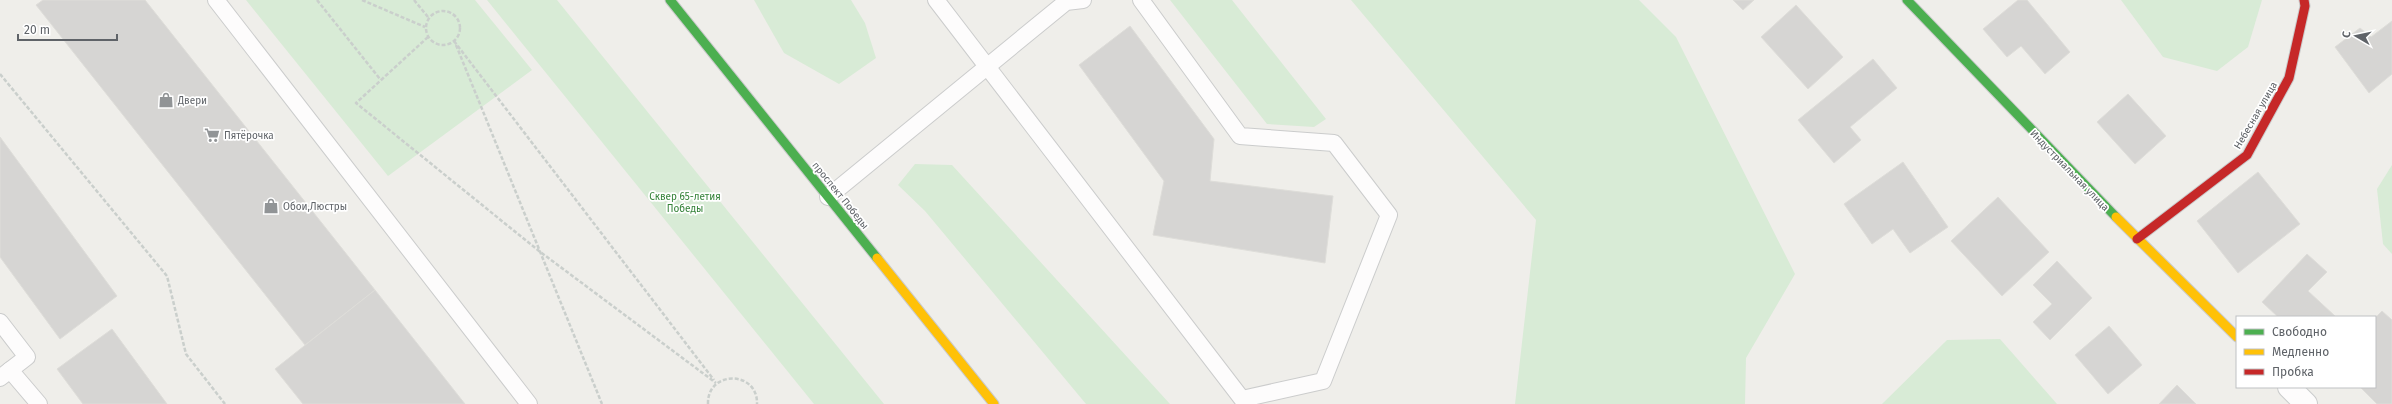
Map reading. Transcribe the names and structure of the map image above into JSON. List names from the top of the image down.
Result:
{
  "streets": {
    "street": ["Небесная улица", "Индустриальная улица", "проспект Победы"]
  },
  "crossings": [
    ["Небесная улица", "Индустриальная улица"]
  ],
  "parks": ["Сквер 65-летия Победы"],
  "places": {
    "shop": ["Двери", "Обои,Люстры"],
    "supermarket": ["Пятёрочка"]
  },
  "legend": ["Свободно", "Медленно", "Пробка"],
  "scale_bar": "20 m",
  "north": "left"
}
